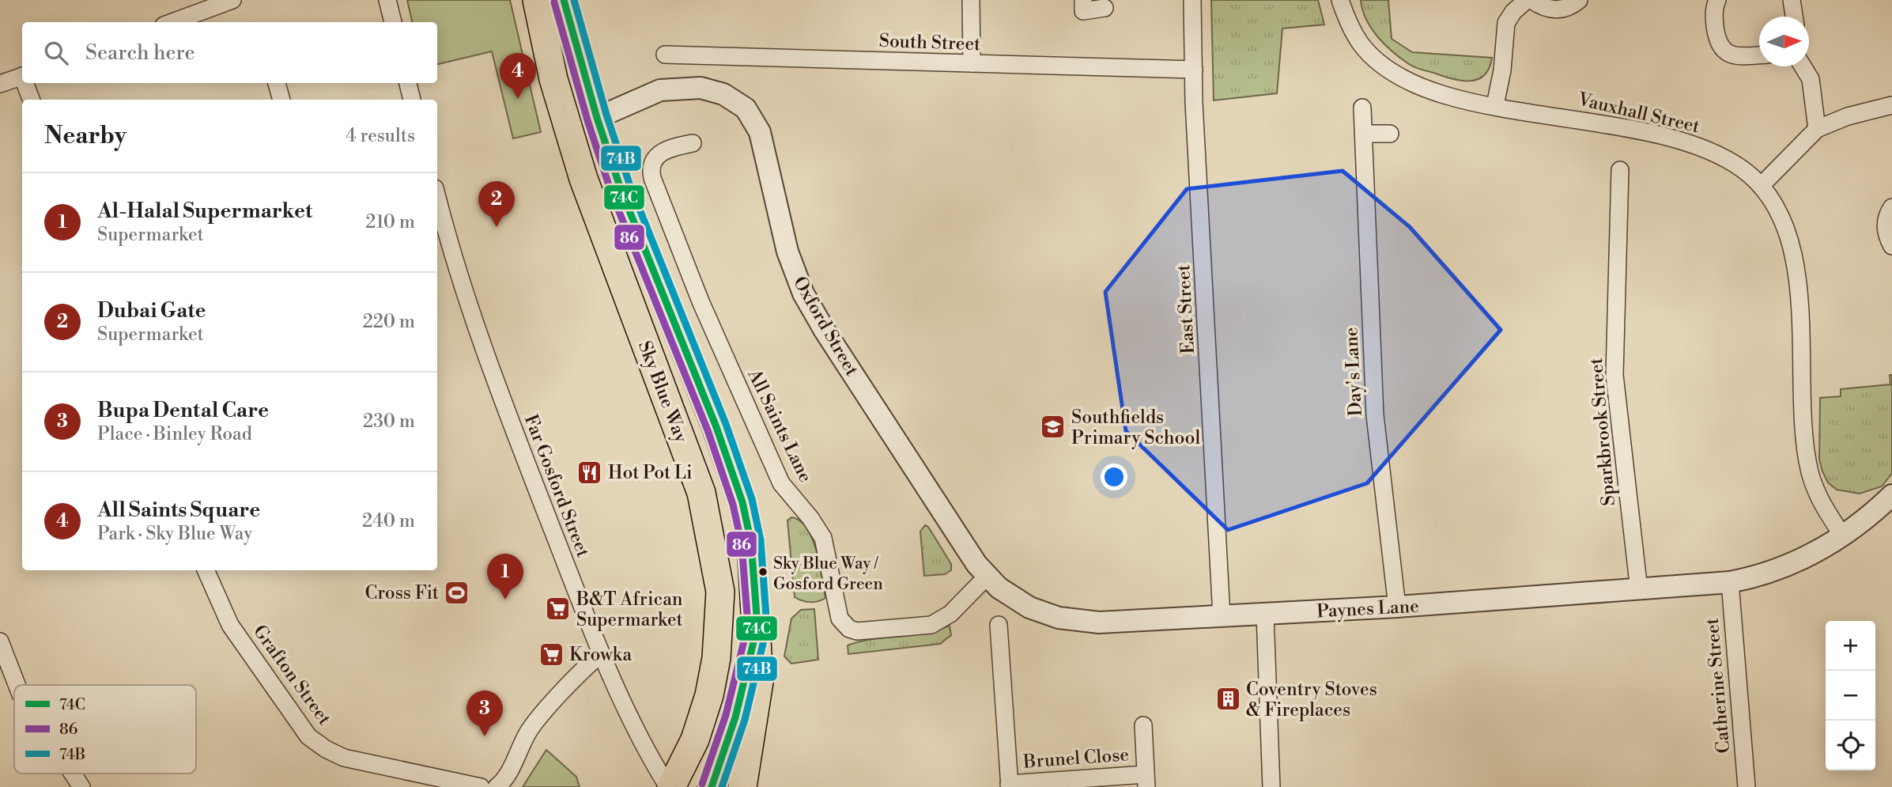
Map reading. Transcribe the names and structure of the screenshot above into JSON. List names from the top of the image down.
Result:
{
  "streets": {
    "highway": ["Sky Blue Way"],
    "street": [
      "South Street",
      "Vauxhall Street",
      "East Street",
      "Oxford Street",
      "Day's Lane",
      "All Saints Lane",
      "Sparkbrook Street",
      "Far Gosford Street",
      "Paynes Lane",
      "Grafton Street",
      "Catherine Street",
      "Brunel Close"
    ]
  },
  "crossings": [
    ["South Street", "East Street"],
    ["Vauxhall Street", "Paynes Lane"],
    ["East Street", "Paynes Lane"],
    ["Oxford Street", "Sky Blue Way"],
    ["Oxford Street", "All Saints Lane"],
    ["Oxford Street", "Paynes Lane"],
    ["Day's Lane", "Paynes Lane"],
    ["Sky Blue Way", "Far Gosford Street"],
    ["Sparkbrook Street", "Paynes Lane"],
    ["Paynes Lane", "Catherine Street"]
  ],
  "places": {
    "school or university": ["Southfields Primary School"],
    "restaurant": ["Hot Pot Li"],
    "other": ["Sky Blue Way / Gosford Green"],
    "sports": ["Cross Fit"],
    "supermarket": ["B&T African Supermarket", "Krowka"],
    "building": ["Coventry Stoves & Fireplaces"]
  },
  "lines": ["transit line 74C", "transit line 74B", "transit line 86"],
  "legend": ["74C", "86", "74B"],
  "north": "right",
  "page": {
    "search": "Search here",
    "pins": [
      "4",
      "2",
      "1",
      "3"
    ],
    "heading": ["Nearby", "4 results"],
    "list": [
      {
        "mark": "1",
        "name": "Al-Halal Supermarket",
        "note": "Supermarket",
        "value": "210 m"
      },
      {
        "mark": "2",
        "name": "Dubai Gate",
        "note": "Supermarket",
        "value": "220 m"
      },
      {
        "mark": "3",
        "name": "Bupa Dental Care",
        "note": "Place · Binley Road",
        "value": "230 m"
      },
      {
        "mark": "4",
        "name": "All Saints Square",
        "note": "Park · Sky Blue Way",
        "value": "240 m"
      }
    ],
    "map_buttons": ["+", "−"]
  }
}
